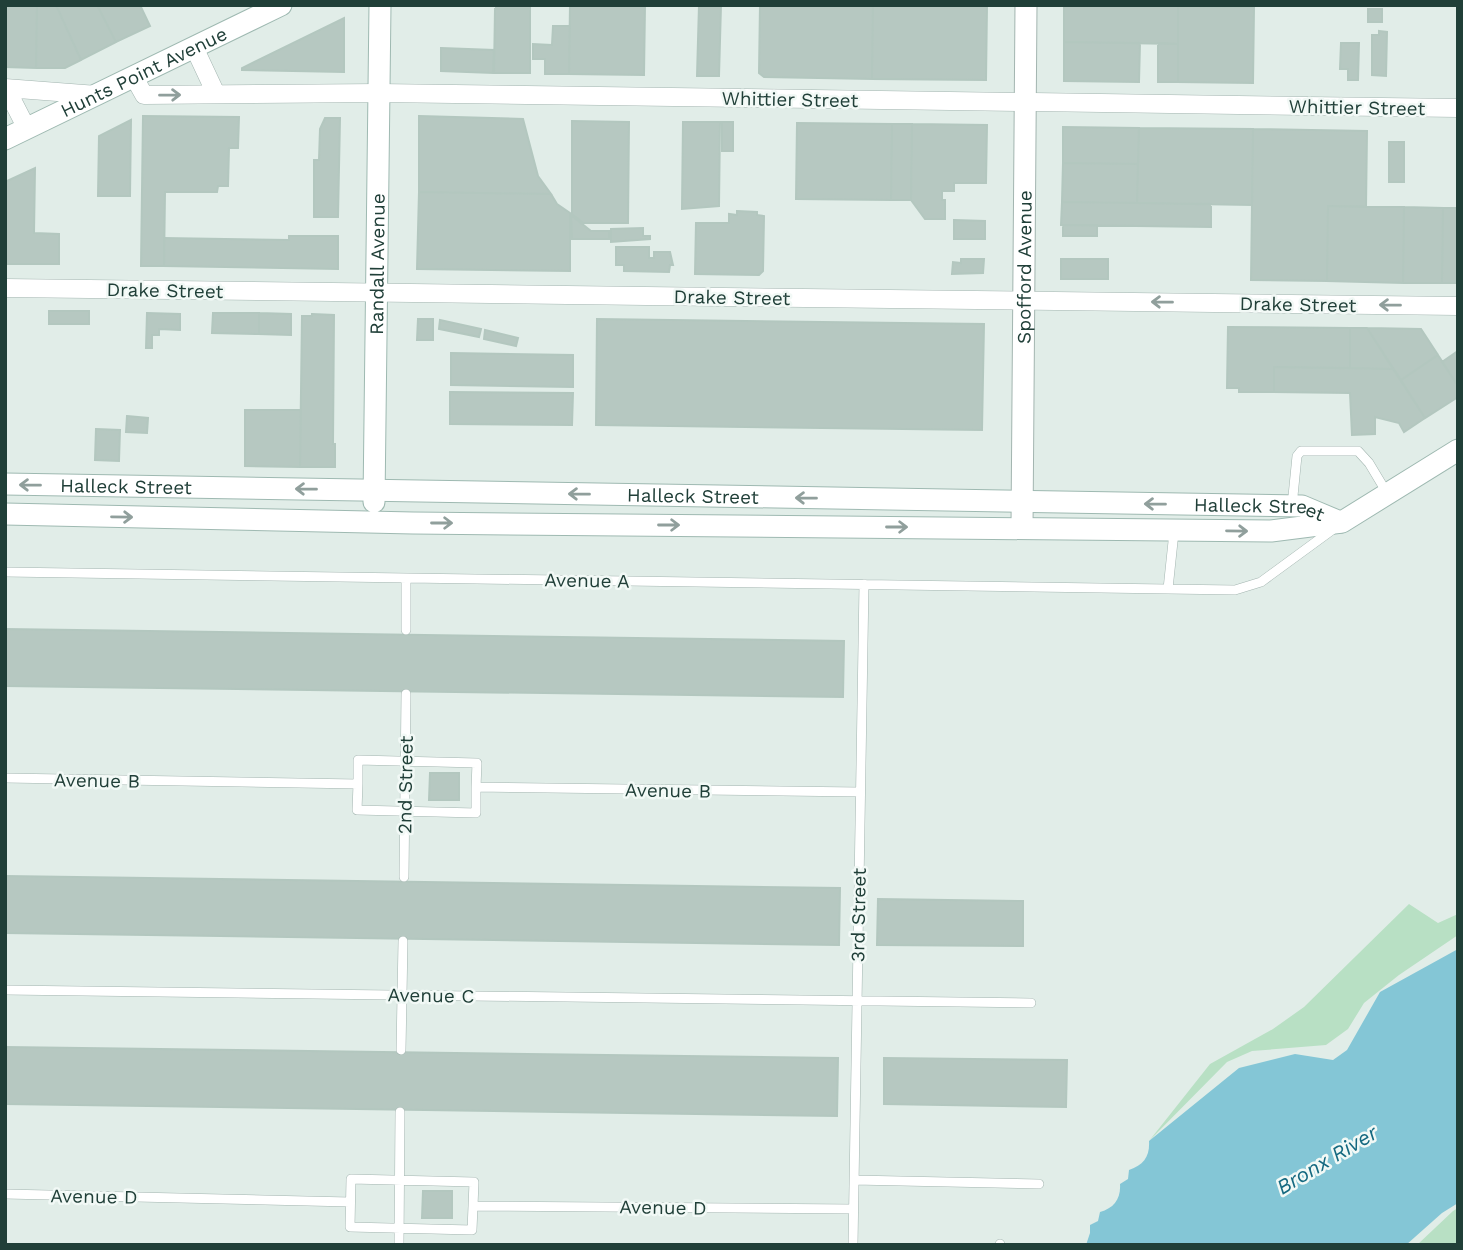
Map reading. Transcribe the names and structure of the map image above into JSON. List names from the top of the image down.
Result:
{
  "streets": {
    "main road": [
      "Hunts Point Avenue",
      "Randall Avenue",
      "Spofford Avenue",
      "Halleck Street"
    ],
    "street": ["Whittier Street", "Drake Street"],
    "lane": [
      "Avenue A",
      "Avenue B",
      "2nd Street",
      "3rd Street",
      "Avenue C",
      "Avenue D"
    ]
  },
  "crossings": [
    ["Hunts Point Avenue", "Whittier Street"],
    ["Whittier Street", "Randall Avenue"],
    ["Whittier Street", "Spofford Avenue"],
    ["Randall Avenue", "Drake Street"],
    ["Randall Avenue", "Halleck Street"],
    ["Spofford Avenue", "Drake Street"],
    ["Spofford Avenue", "Halleck Street"],
    ["Halleck Street", "Avenue A"],
    ["Avenue A", "3rd Street"],
    ["Avenue B", "3rd Street"],
    ["3rd Street", "Avenue C"],
    ["3rd Street", "Avenue D"]
  ],
  "water": ["Bronx River"]
}
